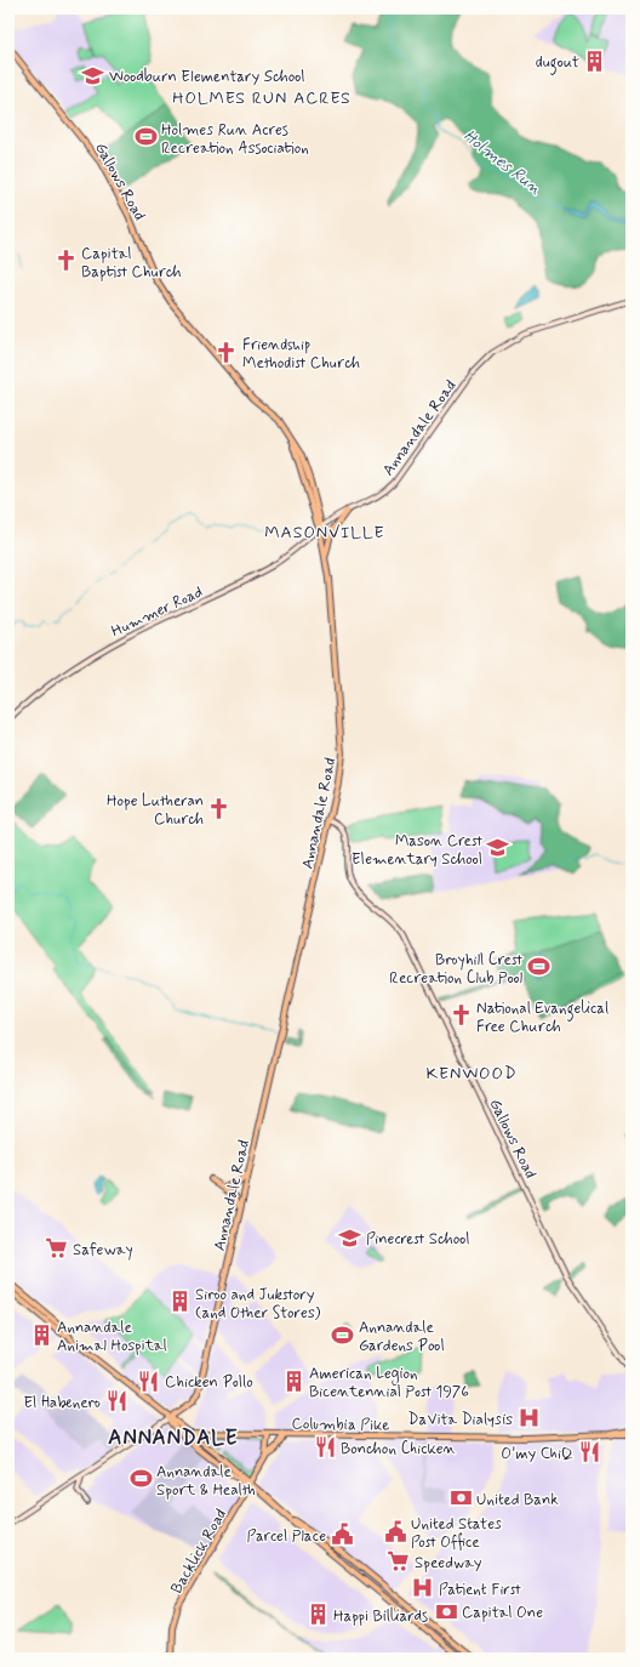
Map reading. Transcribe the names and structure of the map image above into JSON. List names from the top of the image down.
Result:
{
  "streets": {
    "main road": [
      "Gallows Road",
      "Annandale Road",
      "Hummer Road",
      "Columbia Pike",
      "Backlick Road"
    ]
  },
  "crossings": [
    ["Gallows Road", "Annandale Road"],
    ["Gallows Road", "Hummer Road"],
    ["Annandale Road", "Hummer Road"],
    ["Columbia Pike", "Backlick Road"]
  ],
  "districts": [
    "HOLMES RUN ACRES",
    "MASONVILLE",
    "KENWOOD",
    "ANNANDALE"
  ],
  "water": ["Holmes Run"],
  "places": {
    "building": [
      "dugout",
      "Siroo and Jukstory (and Other Stores)",
      "Annandale Animal Hospital",
      "American Legion Bicentennial Post 1976",
      "Happi Billiards"
    ],
    "school or university": ["Woodburn Elementary School", "Mason Crest Elementary School", "Pinecrest School"],
    "sports": [
      "Holmes Run Acres Recreation Association",
      "Broyhill Crest Recreation Club Pool",
      "Annandale Gardens Pool",
      "Annandale Sport & Health"
    ],
    "church": [
      "Capital Baptist Church",
      "Friendship Methodist Church",
      "Hope Lutheran Church",
      "National Evangelical Free Church"
    ],
    "supermarket": ["Safeway", "Speedway"],
    "restaurant": [
      "Chicken Pollo",
      "El Habenero",
      "Bonchon Chicken",
      "O'my ChiQ"
    ],
    "hospital": ["DaVita Dialysis", "Patient First"],
    "bank": ["United Bank", "Capital One"],
    "public building": ["United States Post Office", "Parcel Place"]
  }
}
